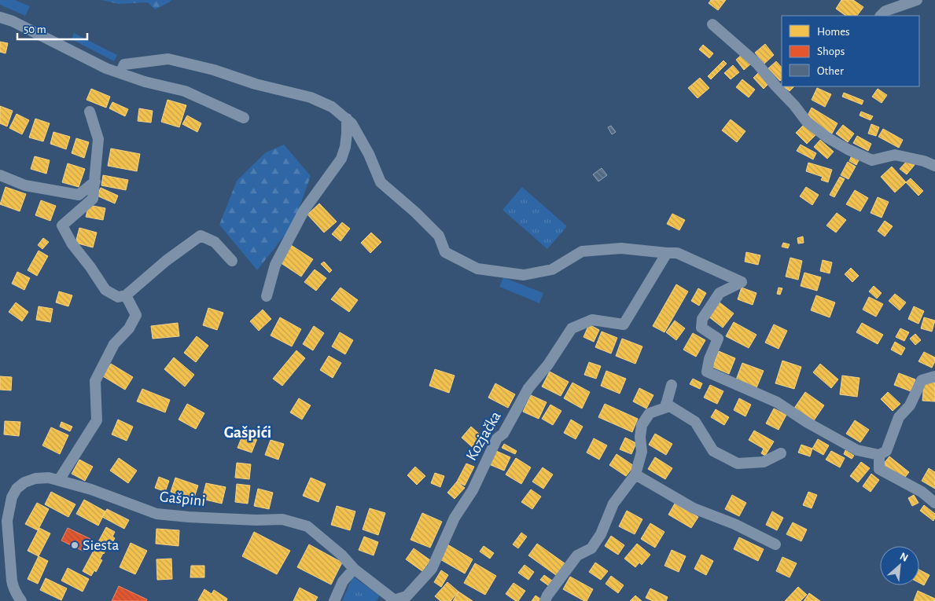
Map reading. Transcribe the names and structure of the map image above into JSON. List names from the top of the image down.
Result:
{
  "streets": {
    "street": ["Kozjačka", "Gašpini"]
  },
  "crossings": [
    ["Kozjačka", "Gašpini"]
  ],
  "districts": ["Gašpići"],
  "places": ["Siesta"],
  "legend": ["Homes", "Shops", "Other"],
  "scale_bar": "50 m",
  "north": "top right"
}
